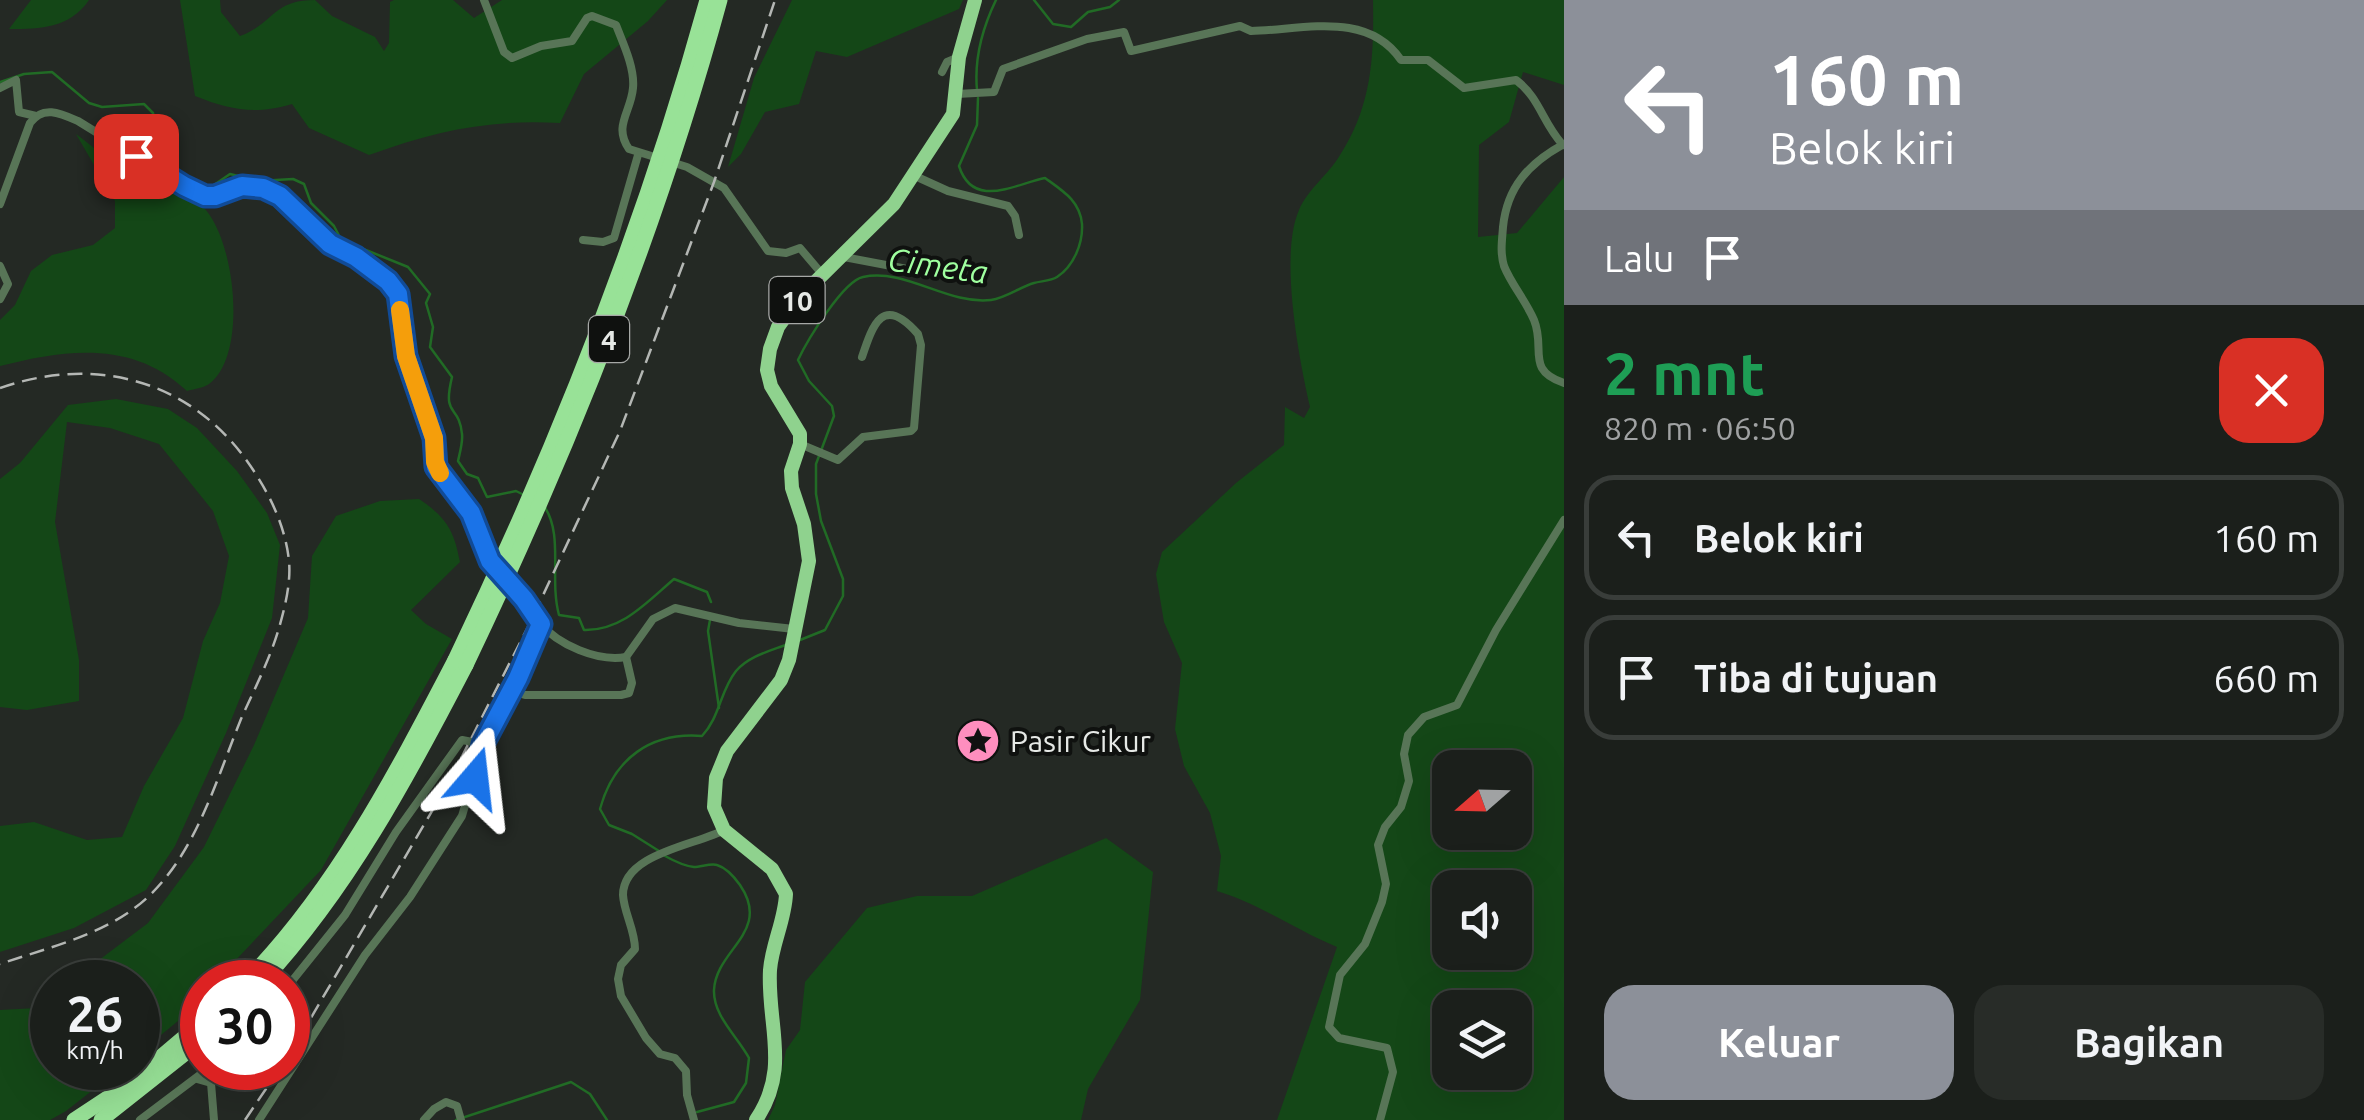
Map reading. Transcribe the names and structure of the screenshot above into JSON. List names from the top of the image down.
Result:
{
  "streets": {
    "highway": ["10", "4"]
  },
  "water": ["Cimeta"],
  "places": {
    "place": ["Pasir Cikur"]
  },
  "north": "left",
  "page": {
    "turn": ["160 m", "Belok kiri"],
    "then": "Lalu",
    "heading": ["2 mnt", "820 m · 06:50"],
    "list": [
      {
        "name": "Belok kiri",
        "value": "160 m"
      },
      {
        "name": "Tiba di tujuan",
        "value": "660 m"
      }
    ],
    "speed": "26 km/h",
    "limit": "30",
    "buttons": ["Keluar", "Bagikan"]
  }
}
